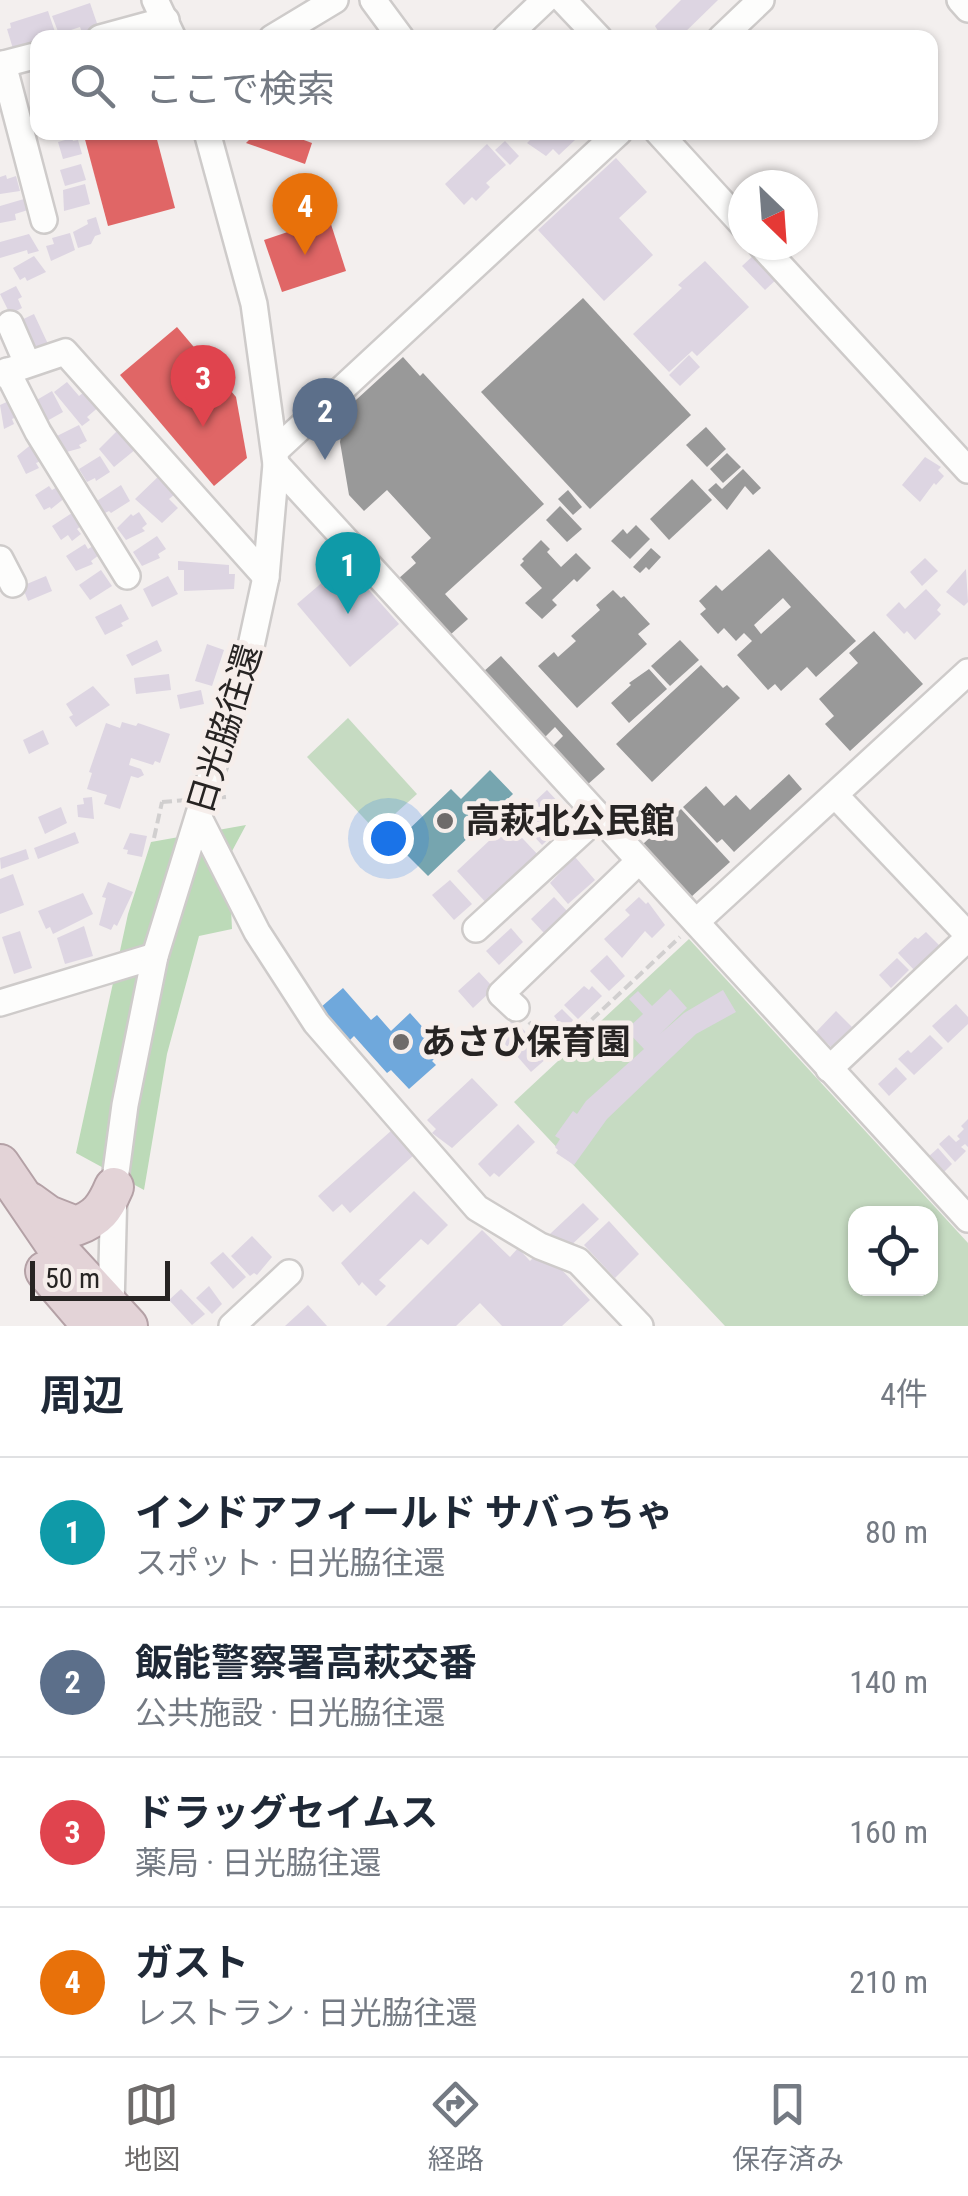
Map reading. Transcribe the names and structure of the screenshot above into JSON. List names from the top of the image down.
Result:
{
  "streets": {
    "street": ["日光脇往還"]
  },
  "places": ["高萩北公民館", "あさひ保育園"],
  "scale_bar": "50 m",
  "north": "bottom right",
  "page": {
    "search": "ここで検索",
    "pins": [
      "4",
      "3",
      "2",
      "1"
    ],
    "scale": "50 m",
    "heading": ["周辺", "4件"],
    "list": [
      {
        "mark": "1",
        "name": "インドアフィールド サバっちゃ",
        "note": "スポット · 日光脇往還",
        "value": "80 m"
      },
      {
        "mark": "2",
        "name": "飯能警察署高萩交番",
        "note": "公共施設 · 日光脇往還",
        "value": "140 m"
      },
      {
        "mark": "3",
        "name": "ドラッグセイムス",
        "note": "薬局 · 日光脇往還",
        "value": "160 m"
      },
      {
        "mark": "4",
        "name": "ガスト",
        "note": "レストラン · 日光脇往還",
        "value": "210 m"
      }
    ],
    "nav": ["地図", "経路", "保存済み"]
  }
}
